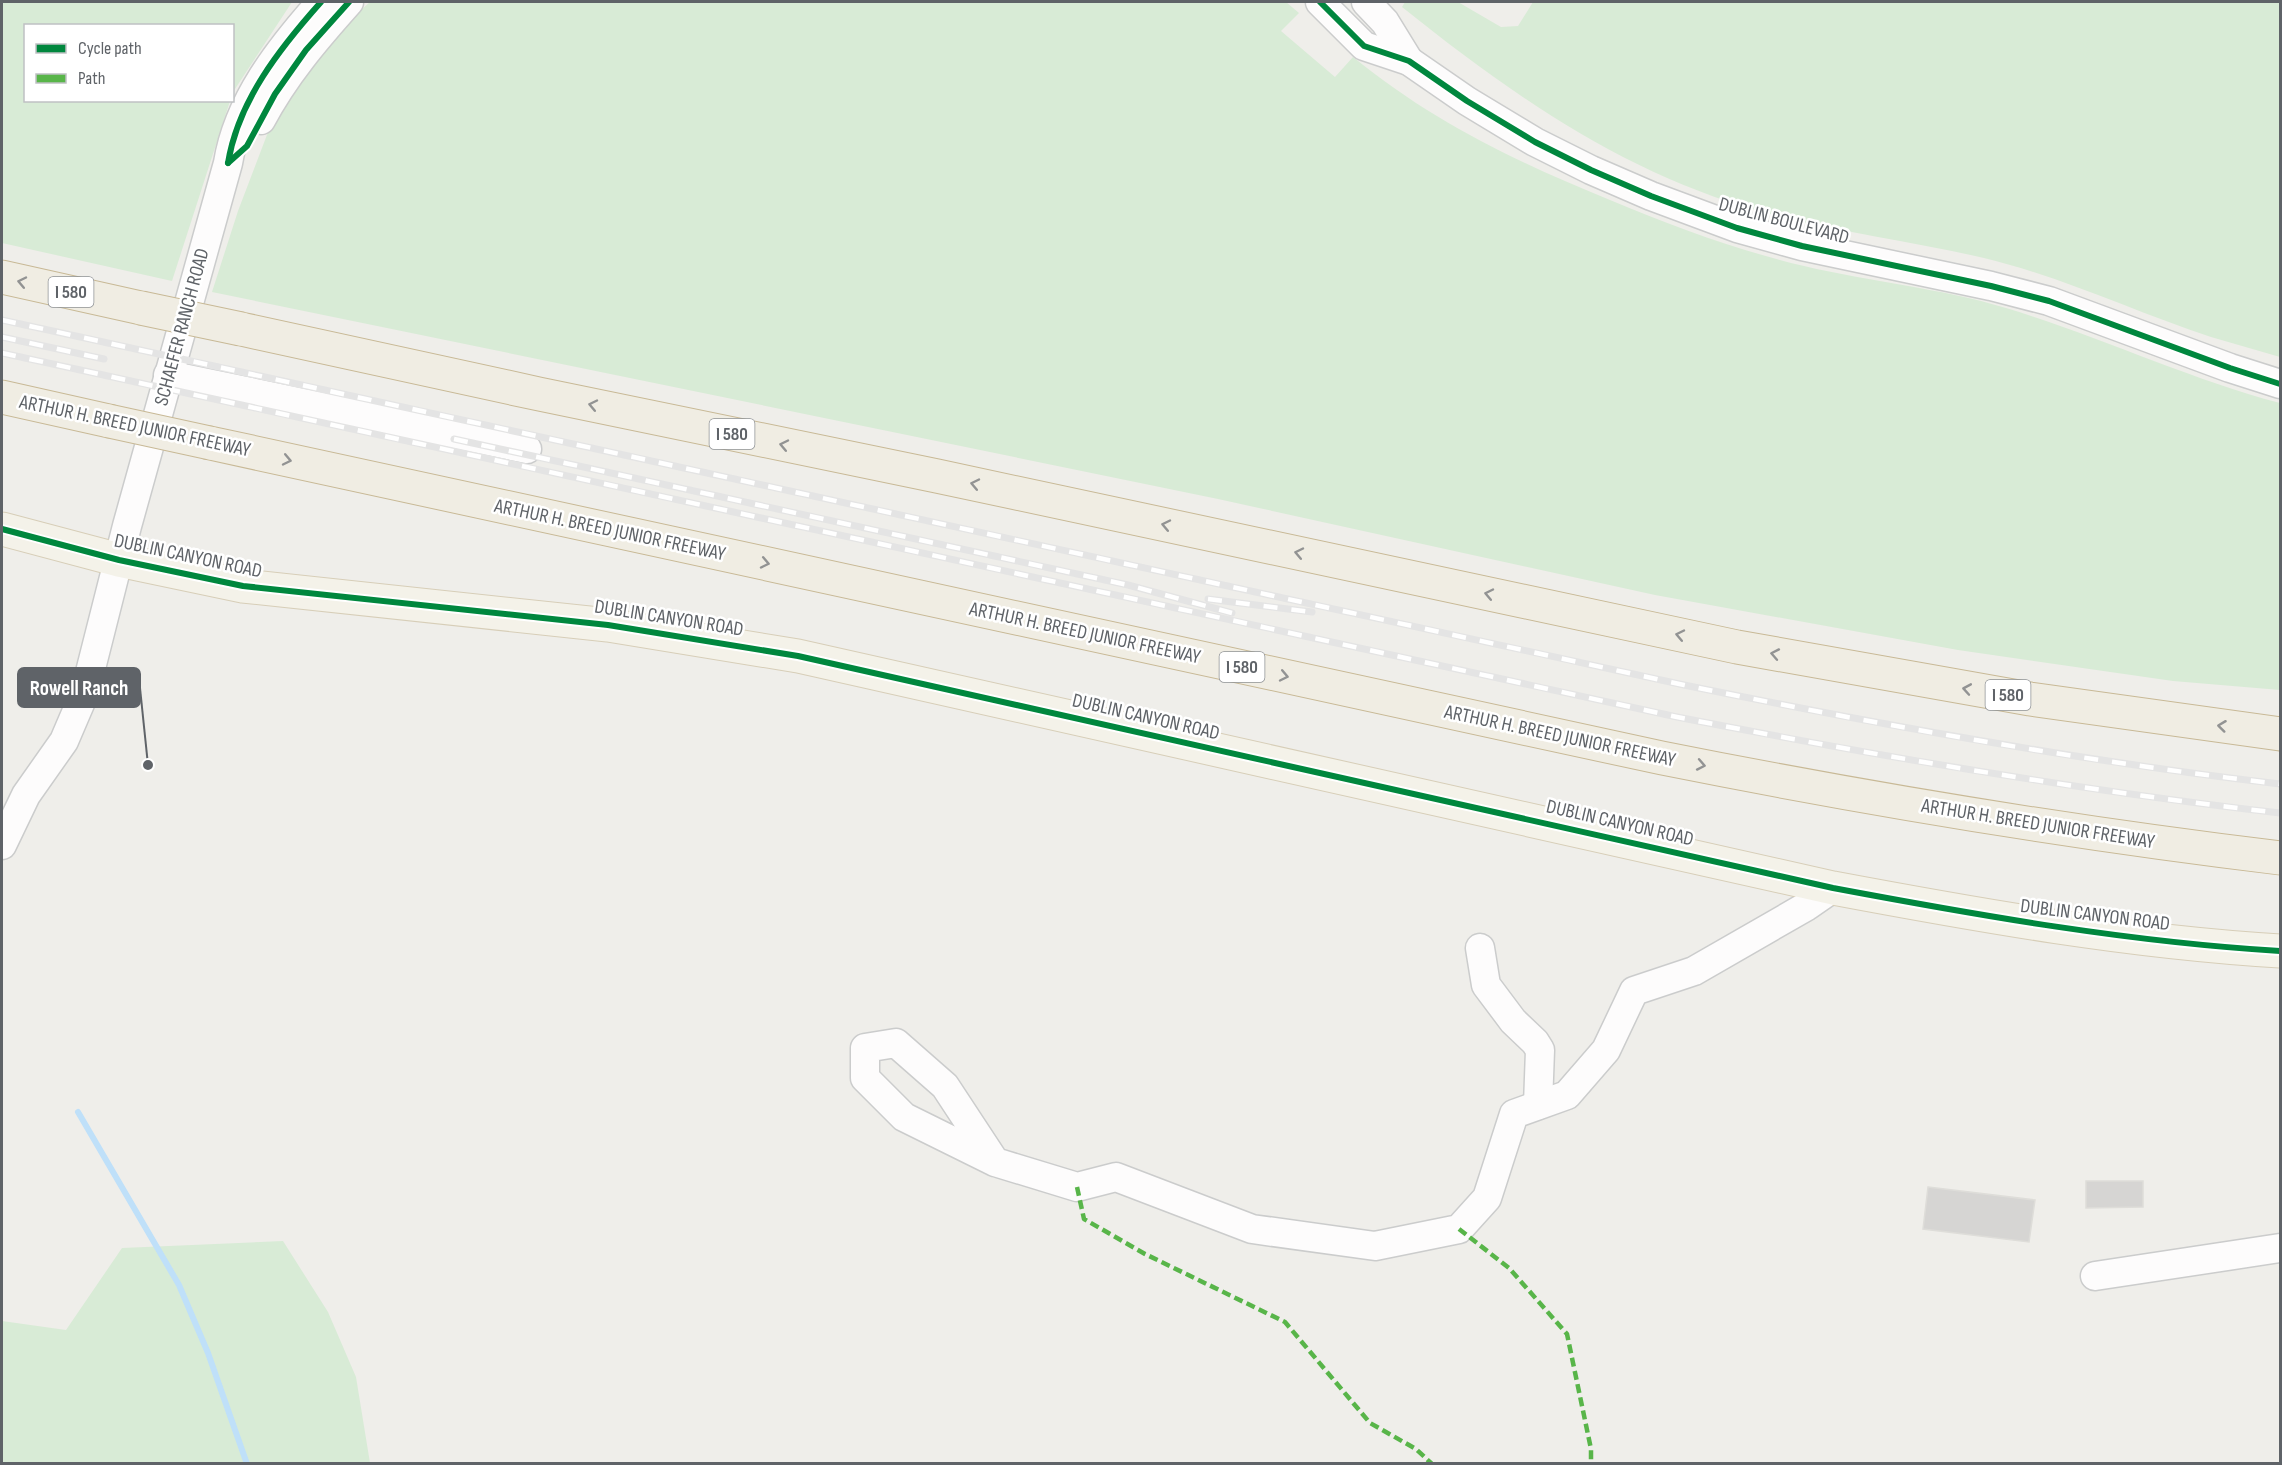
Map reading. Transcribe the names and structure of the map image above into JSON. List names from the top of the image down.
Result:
{
  "streets": {
    "highway": ["I 580", "ARTHUR H. BREED JUNIOR FREEWAY"],
    "main road": ["DUBLIN CANYON ROAD"],
    "street": ["DUBLIN BOULEVARD", "SCHAEFER RANCH ROAD"]
  },
  "crossings": [
    ["SCHAEFER RANCH ROAD", "DUBLIN CANYON ROAD"]
  ],
  "places": ["Rowell Ranch"],
  "legend": ["Cycle path", "Path"]
}
